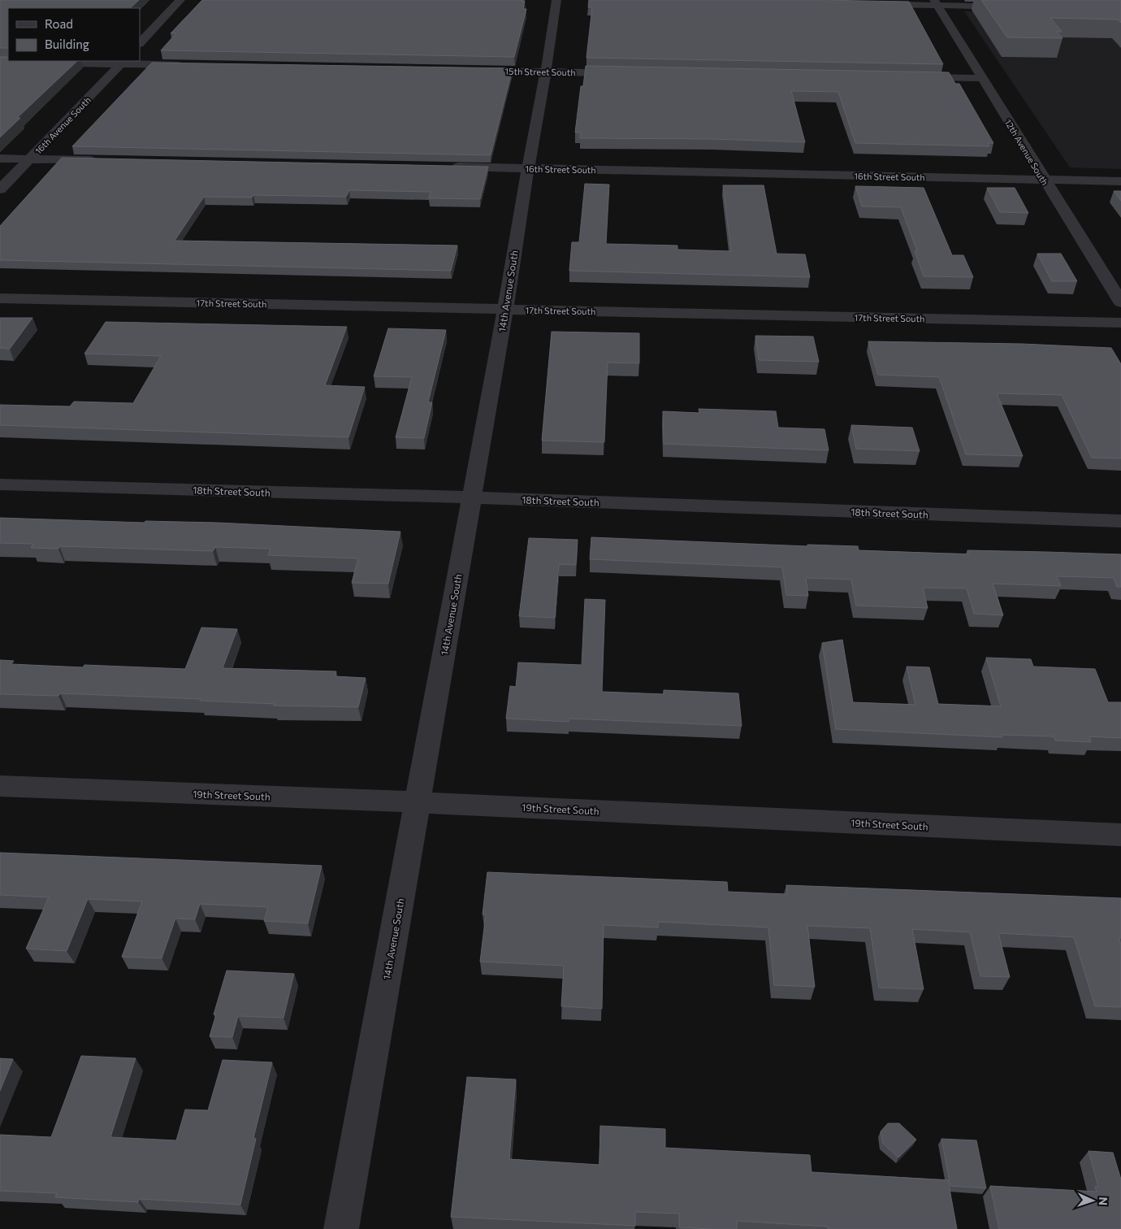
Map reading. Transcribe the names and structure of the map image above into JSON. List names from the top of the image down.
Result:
{
  "streets": {
    "street": [
      "15th Street South",
      "16th Avenue South",
      "12th Avenue South",
      "16th Street South",
      "14th Avenue South",
      "17th Street South",
      "18th Street South",
      "19th Street South"
    ]
  },
  "crossings": [
    ["15th Street South", "14th Avenue South"],
    ["12th Avenue South", "16th Street South"],
    ["16th Street South", "14th Avenue South"],
    ["14th Avenue South", "17th Street South"],
    ["14th Avenue South", "18th Street South"],
    ["14th Avenue South", "19th Street South"]
  ],
  "legend": ["Road", "Building"],
  "north": "right"
}
